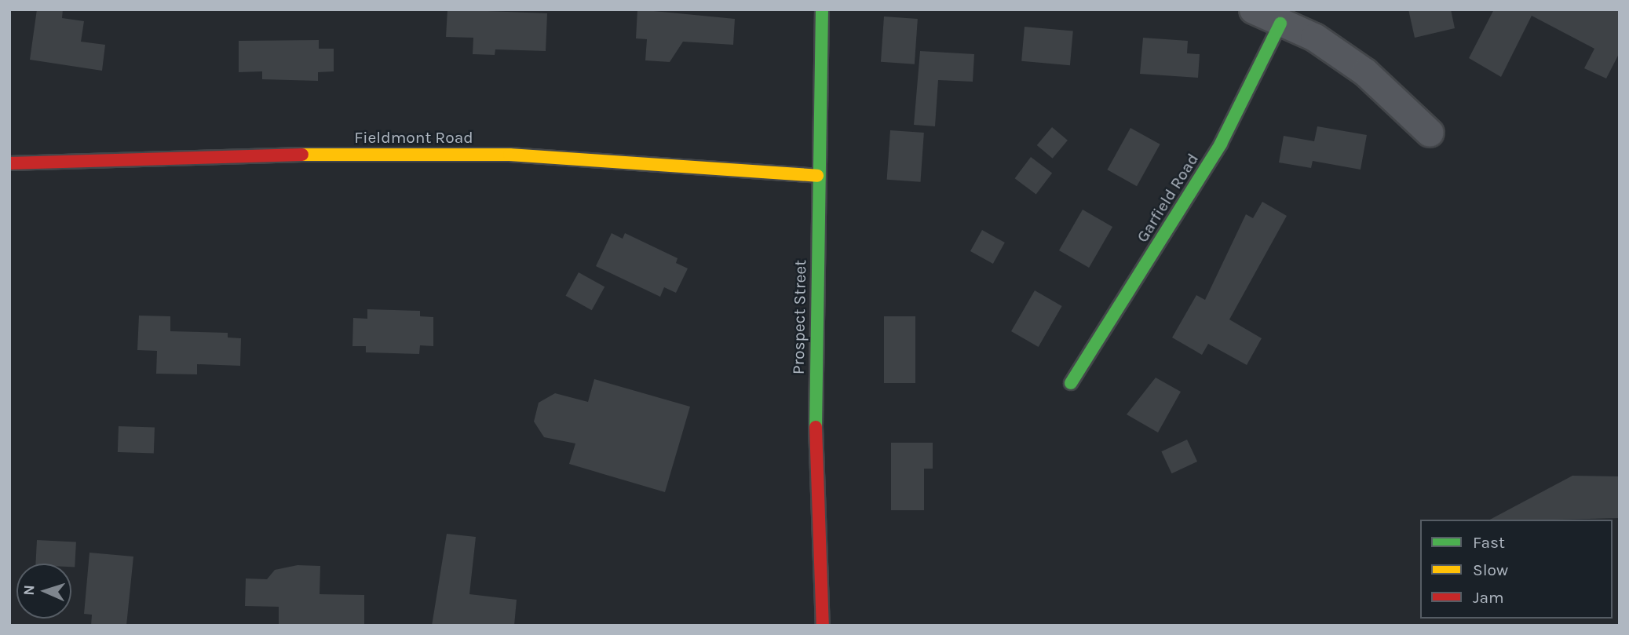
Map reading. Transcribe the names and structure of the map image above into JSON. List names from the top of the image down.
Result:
{
  "streets": {
    "street": ["Fieldmont Road", "Garfield Road", "Prospect Street"]
  },
  "crossings": [
    ["Fieldmont Road", "Prospect Street"]
  ],
  "legend": ["Fast", "Slow", "Jam"],
  "north": "left"
}
